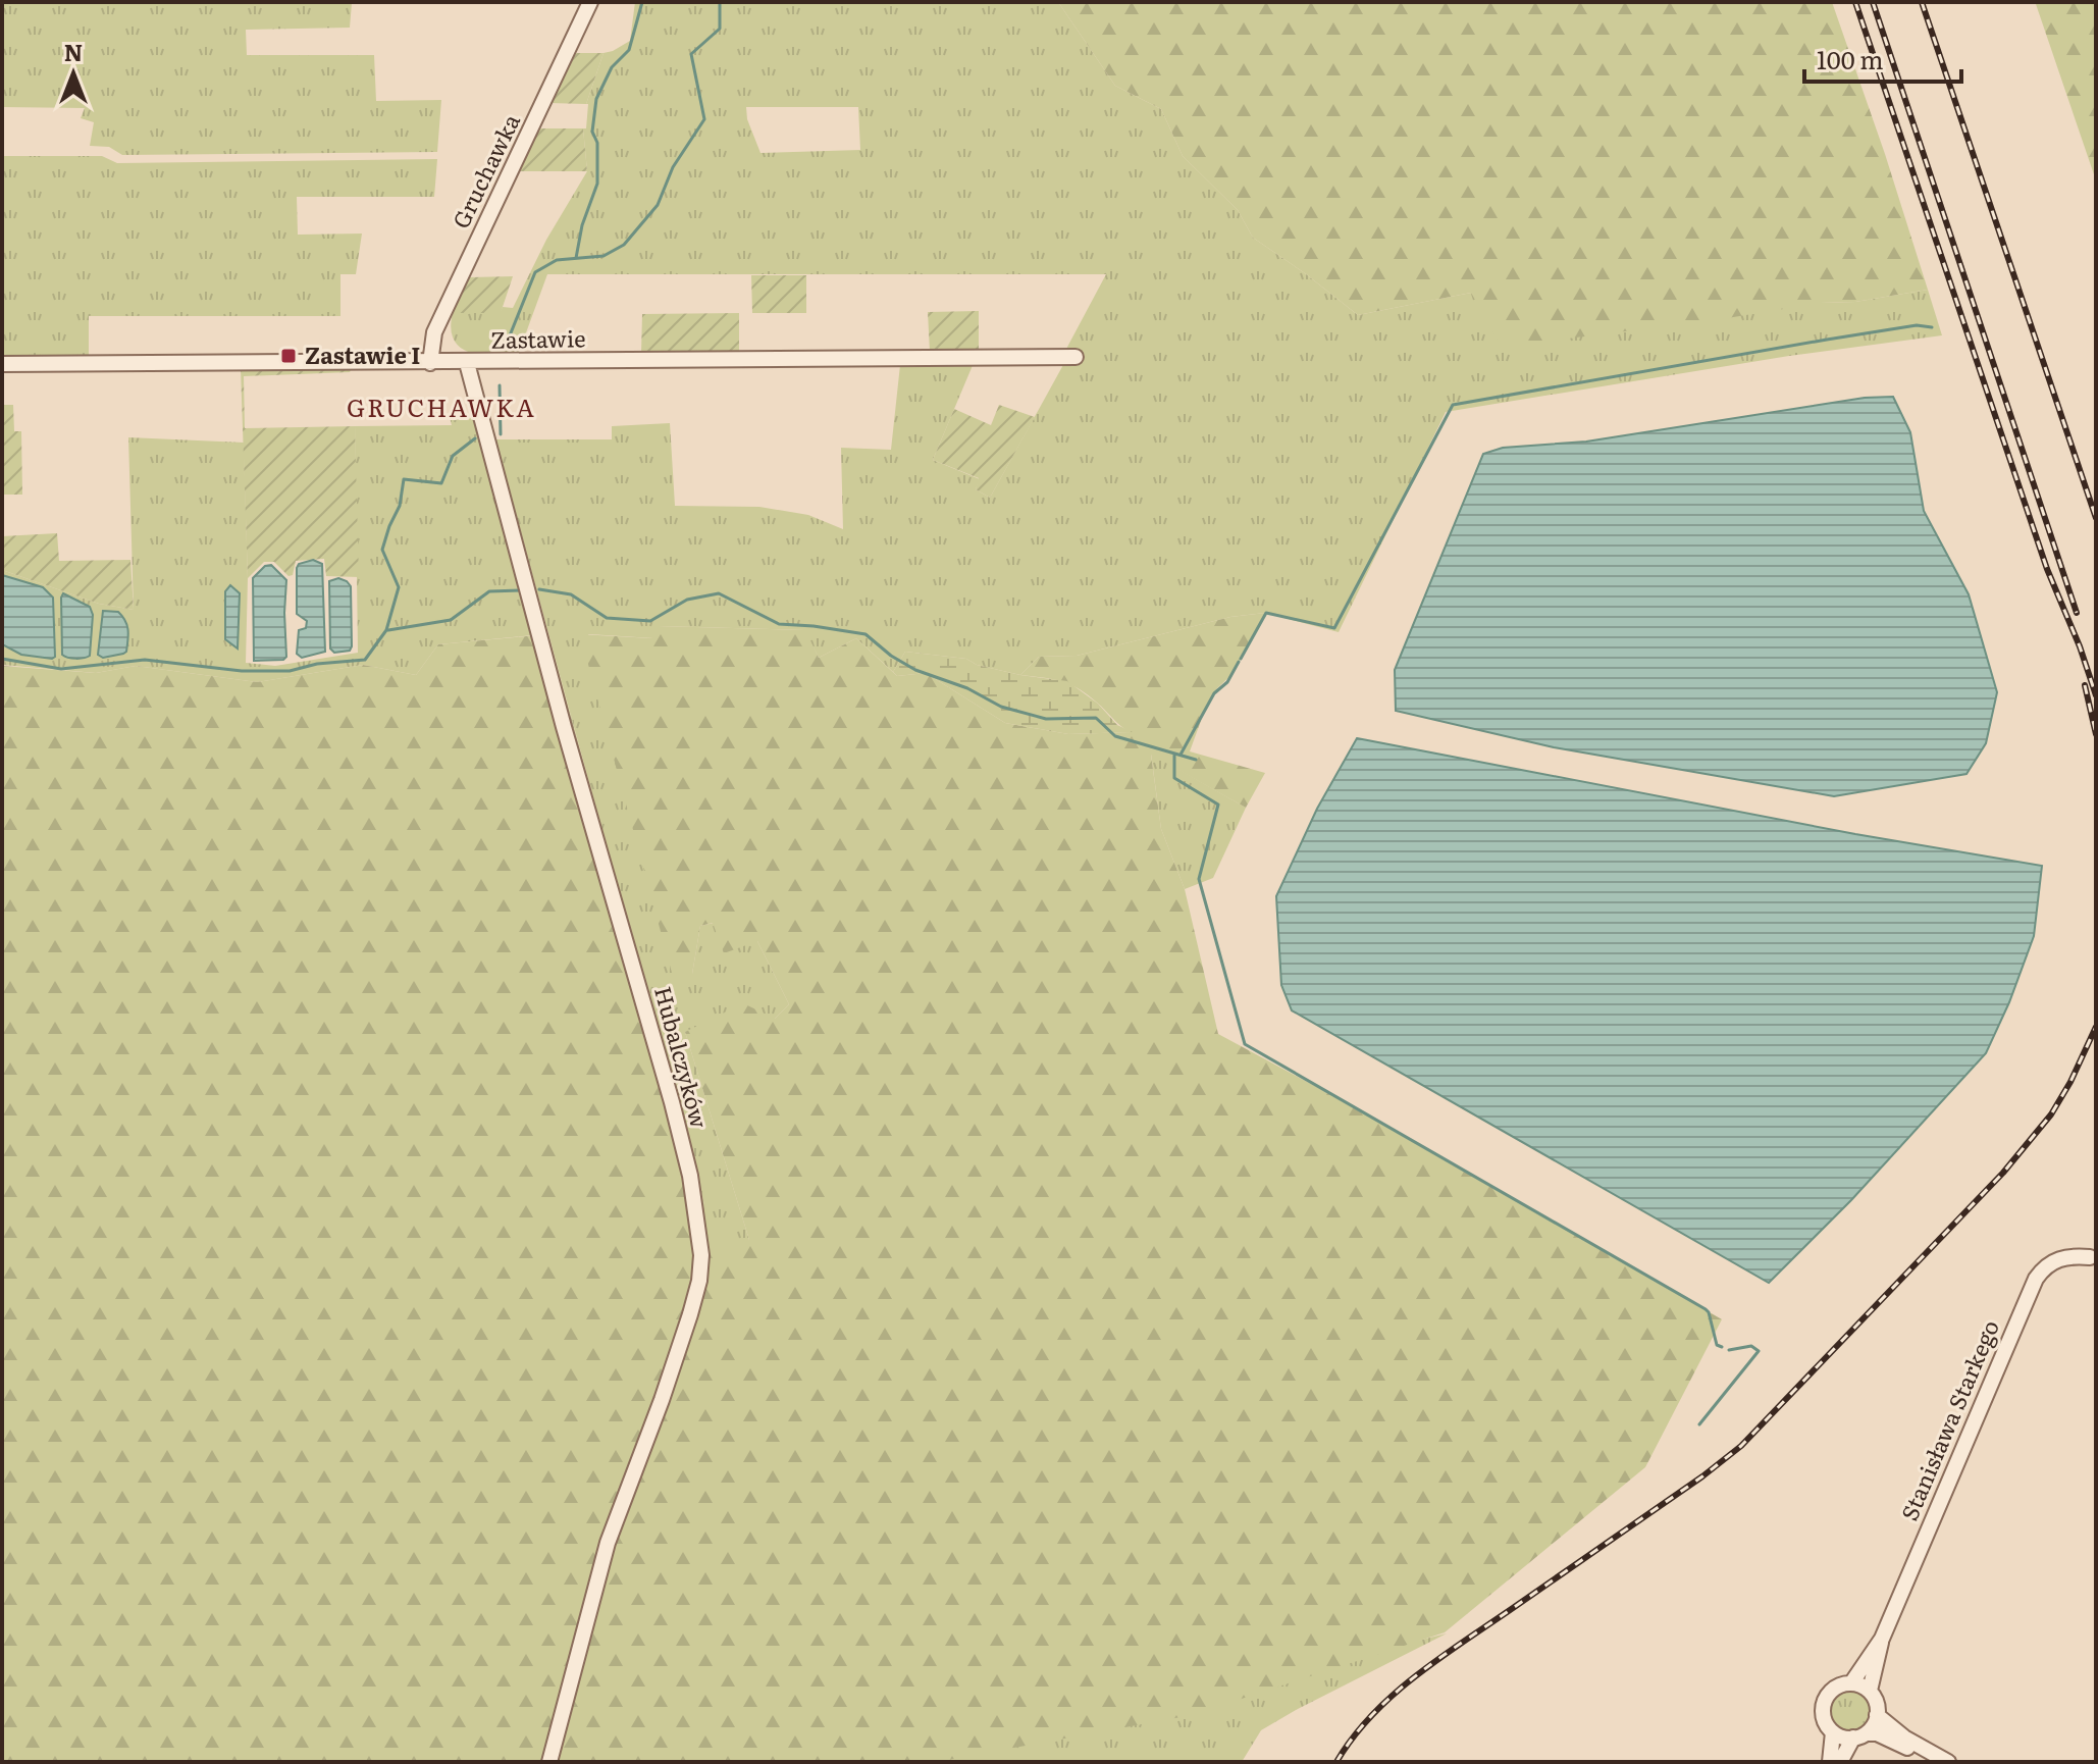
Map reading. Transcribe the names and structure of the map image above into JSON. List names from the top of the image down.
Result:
{
  "streets": {
    "street": [
      "Gruchawka",
      "Zastawie",
      "Hubalczyków",
      "Stanisława Starkego"
    ]
  },
  "crossings": [
    ["Gruchawka", "Zastawie"],
    ["Zastawie", "Hubalczyków"]
  ],
  "districts": ["GRUCHAWKA"],
  "places": {
    "transit": ["Zastawie I"]
  },
  "scale_bar": "100 m",
  "north": "top"
}
